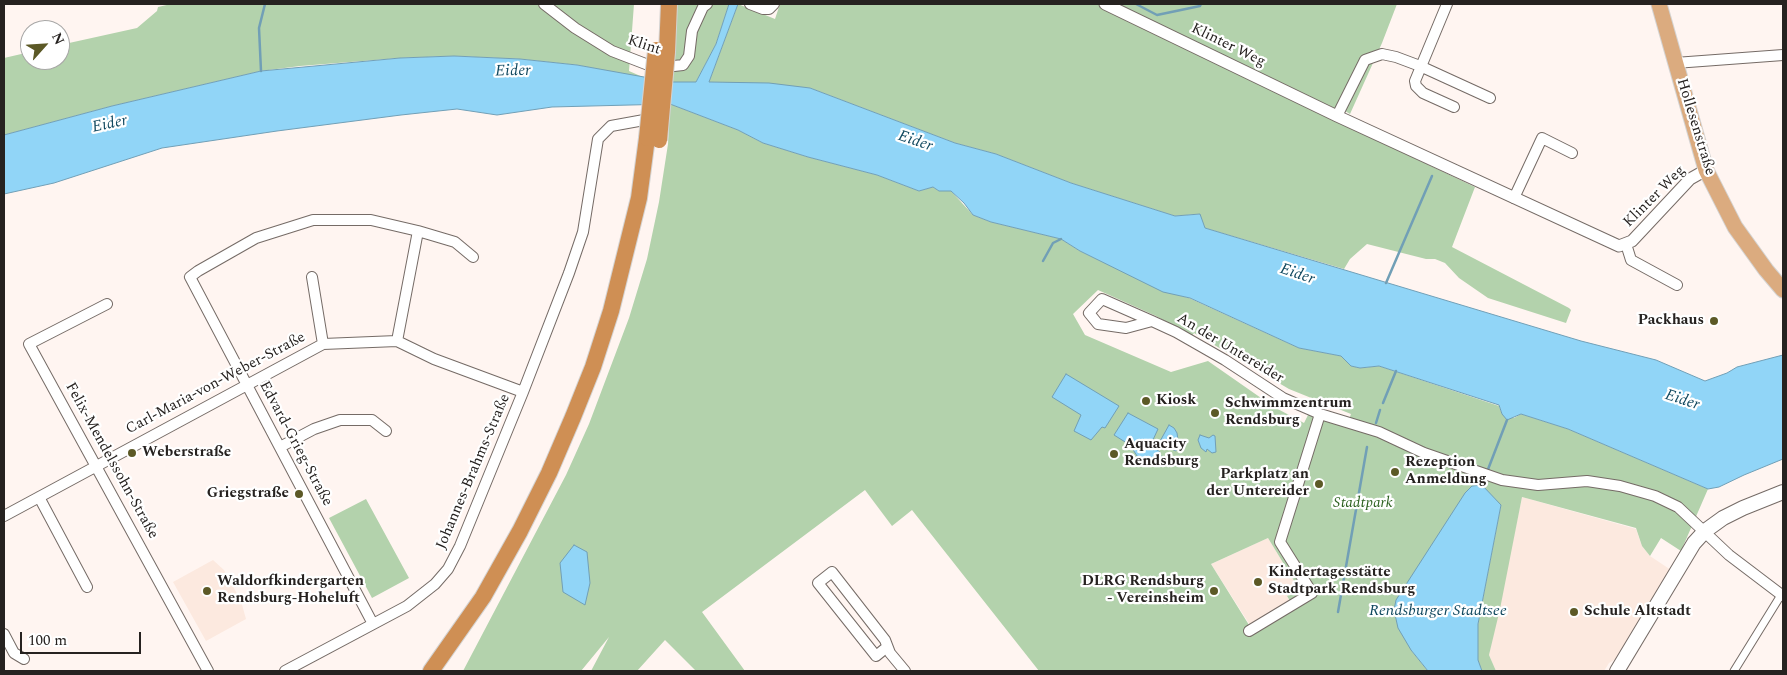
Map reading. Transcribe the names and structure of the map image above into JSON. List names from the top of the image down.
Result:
{
  "streets": {
    "main road": ["Hollesenstraße"],
    "street": [
      "Klint",
      "Klinter Weg",
      "An der Untereider",
      "Carl-Maria-von-Weber-Straße",
      "Edvard-Grieg-Straße",
      "Felix-Mendelssohn-Straße",
      "Johannes-Brahms-Straße"
    ]
  },
  "crossings": [
    ["Klinter Weg", "Hollesenstraße"],
    ["Carl-Maria-von-Weber-Straße", "Edvard-Grieg-Straße"],
    ["Carl-Maria-von-Weber-Straße", "Felix-Mendelssohn-Straße"],
    ["Carl-Maria-von-Weber-Straße", "Johannes-Brahms-Straße"],
    ["Edvard-Grieg-Straße", "Johannes-Brahms-Straße"]
  ],
  "water": ["Eider", "Rendsburger Stadtsee"],
  "parks": ["Stadtpark"],
  "places": [
    "Packhaus",
    "Kiosk",
    "Schwimmzentrum Rendsburg",
    "Weberstraße",
    "Aquacity Rendsburg",
    "Rezeption Anmeldung",
    "Parkplatz an der Untereider",
    "Griegstraße",
    "Kindertagesstätte Stadtpark Rendsburg",
    "Waldorfkindergarten Rendsburg-Hoheluft",
    "DLRG Rendsburg - Vereinsheim",
    "Schule Altstadt"
  ],
  "scale_bar": "100 m",
  "north": "top right"
}
